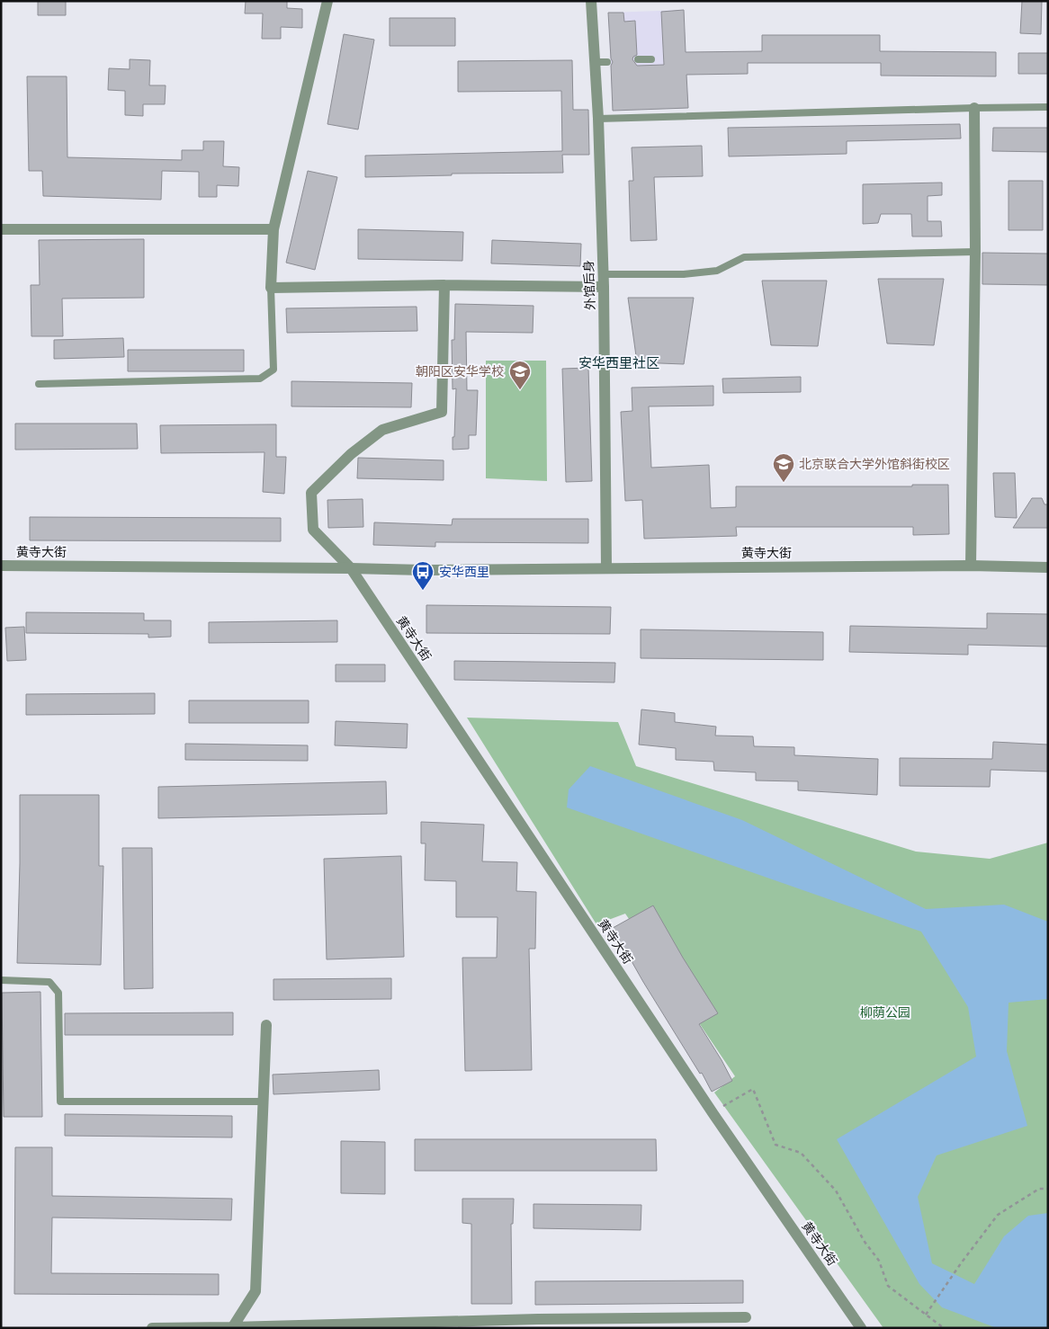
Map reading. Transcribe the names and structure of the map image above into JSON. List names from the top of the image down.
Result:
{
  "streets": {
    "street": ["外馆后身", "黄寺大街"]
  },
  "crossings": [
    ["外馆后身", "黄寺大街"]
  ],
  "districts": ["安华西里社区"],
  "parks": ["柳荫公园"],
  "places": {
    "school or university": ["朝阳区安华学校", "北京联合大学外馆斜街校区"],
    "bus stop": ["安华西里"]
  }
}
